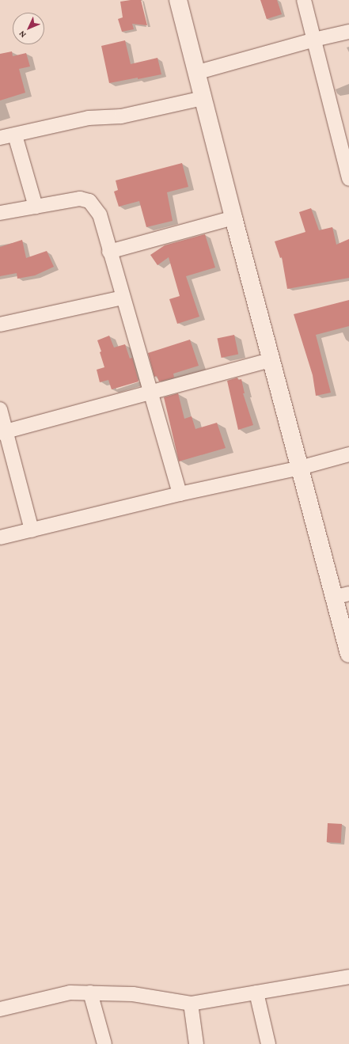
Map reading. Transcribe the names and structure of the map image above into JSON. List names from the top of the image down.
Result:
{
  "north": "bottom left"
}
